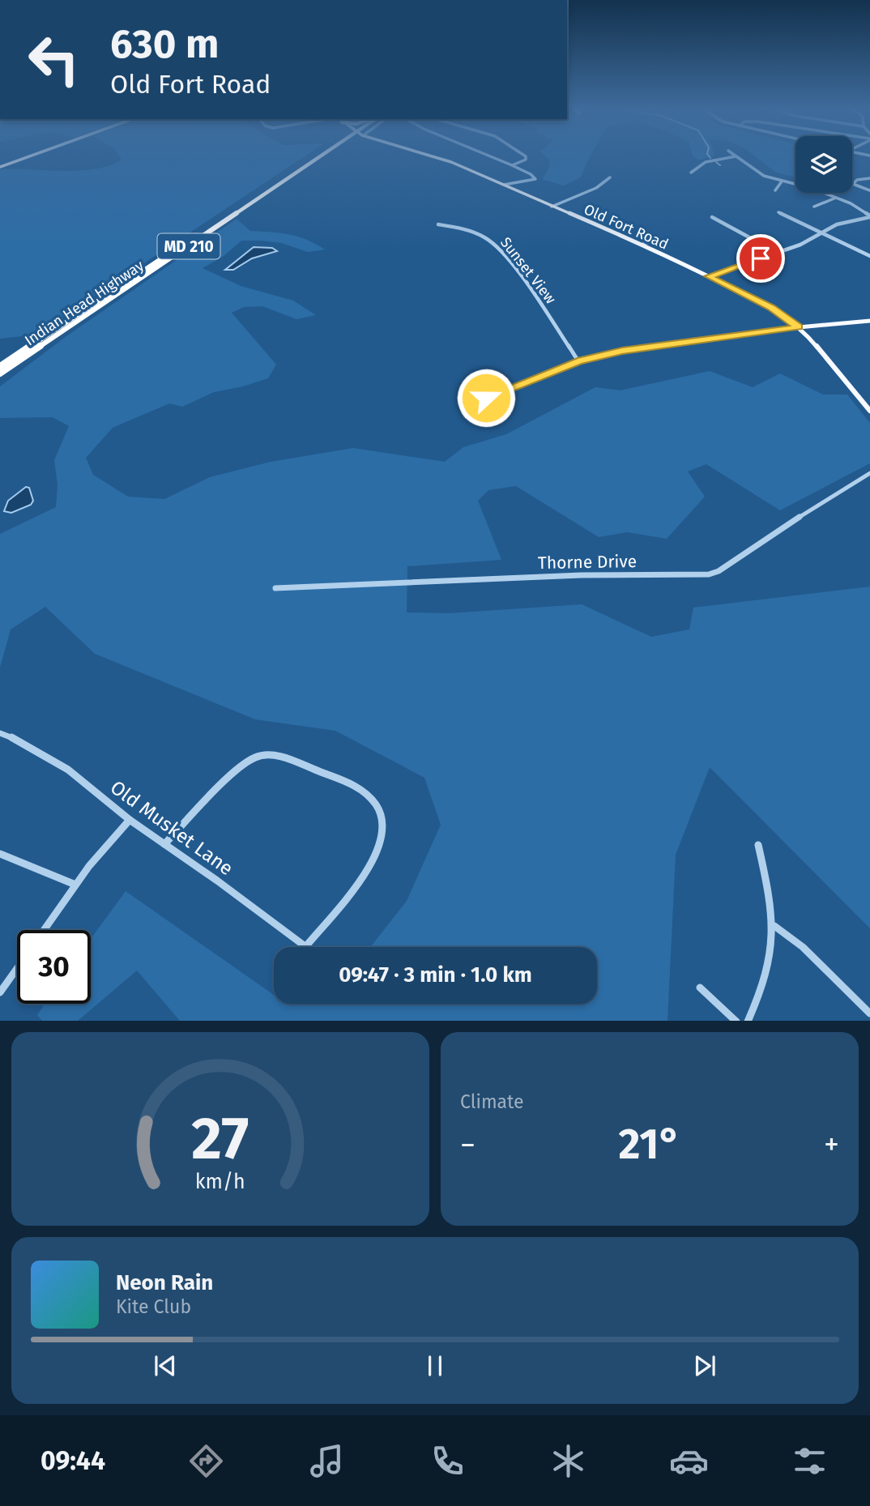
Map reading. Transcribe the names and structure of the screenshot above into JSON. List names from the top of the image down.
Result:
{
  "streets": {
    "highway": ["MD 210", "Indian Head Highway"],
    "main road": ["Old Fort Road"],
    "street": ["Sunset View", "Thorne Drive", "Old Musket Lane"]
  },
  "page": {
    "turn": ["630 m", "Old Fort Road"],
    "limit": "30",
    "trip": "09:47 · 3 min · 1.0 km",
    "tile": "Climate",
    "heat": ["−", "21°", "+"],
    "song": ["Neon Rain", "Kite Club"],
    "tabs": "09:44",
    "gauge": ["27", "km/h"]
  }
}
